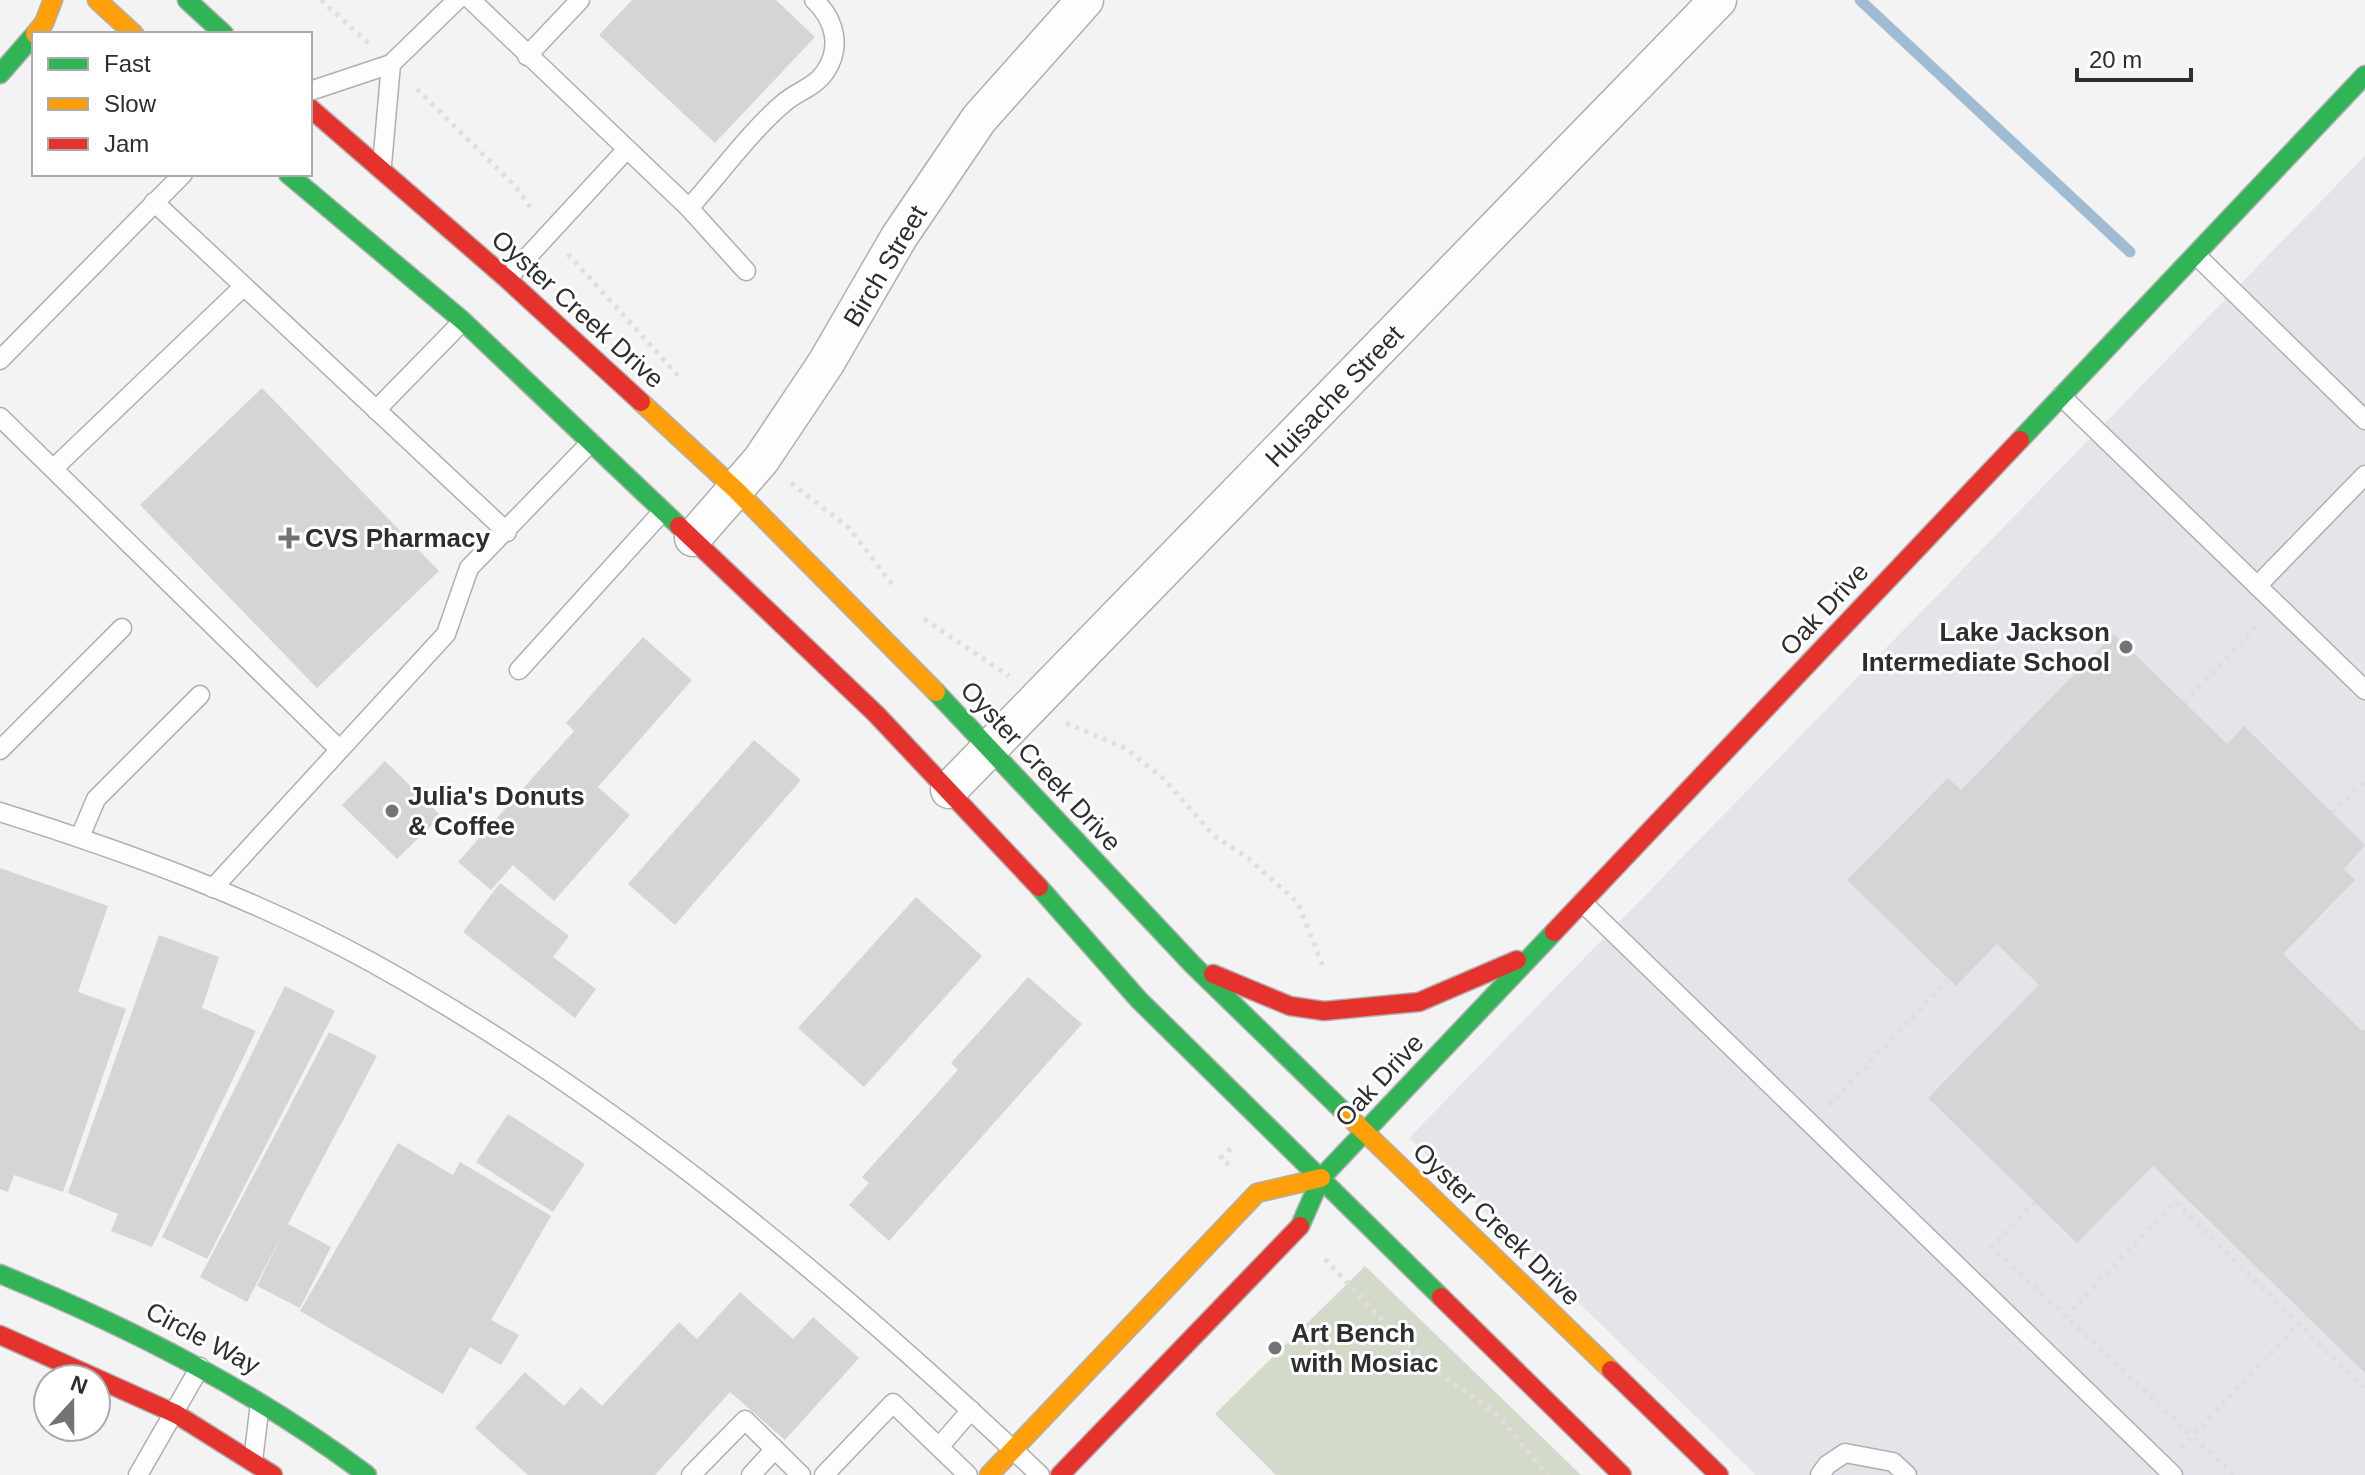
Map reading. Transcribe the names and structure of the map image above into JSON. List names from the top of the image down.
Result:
{
  "streets": {
    "main road": ["Oyster Creek Drive", "Oak Drive", "Circle Way"],
    "street": ["Birch Street", "Huisache Street"]
  },
  "crossings": [
    ["Birch Street", "Oyster Creek Drive"],
    ["Oyster Creek Drive", "Huisache Street"],
    ["Oyster Creek Drive", "Oak Drive"]
  ],
  "places": {
    "health": ["CVS Pharmacy"],
    "other": ["Lake Jackson Intermediate School", "Julia's Donuts & Coffee", "Art Bench with Mosiac"]
  },
  "legend": ["Fast", "Slow", "Jam"],
  "scale_bar": "20 m",
  "north": "top"
}
